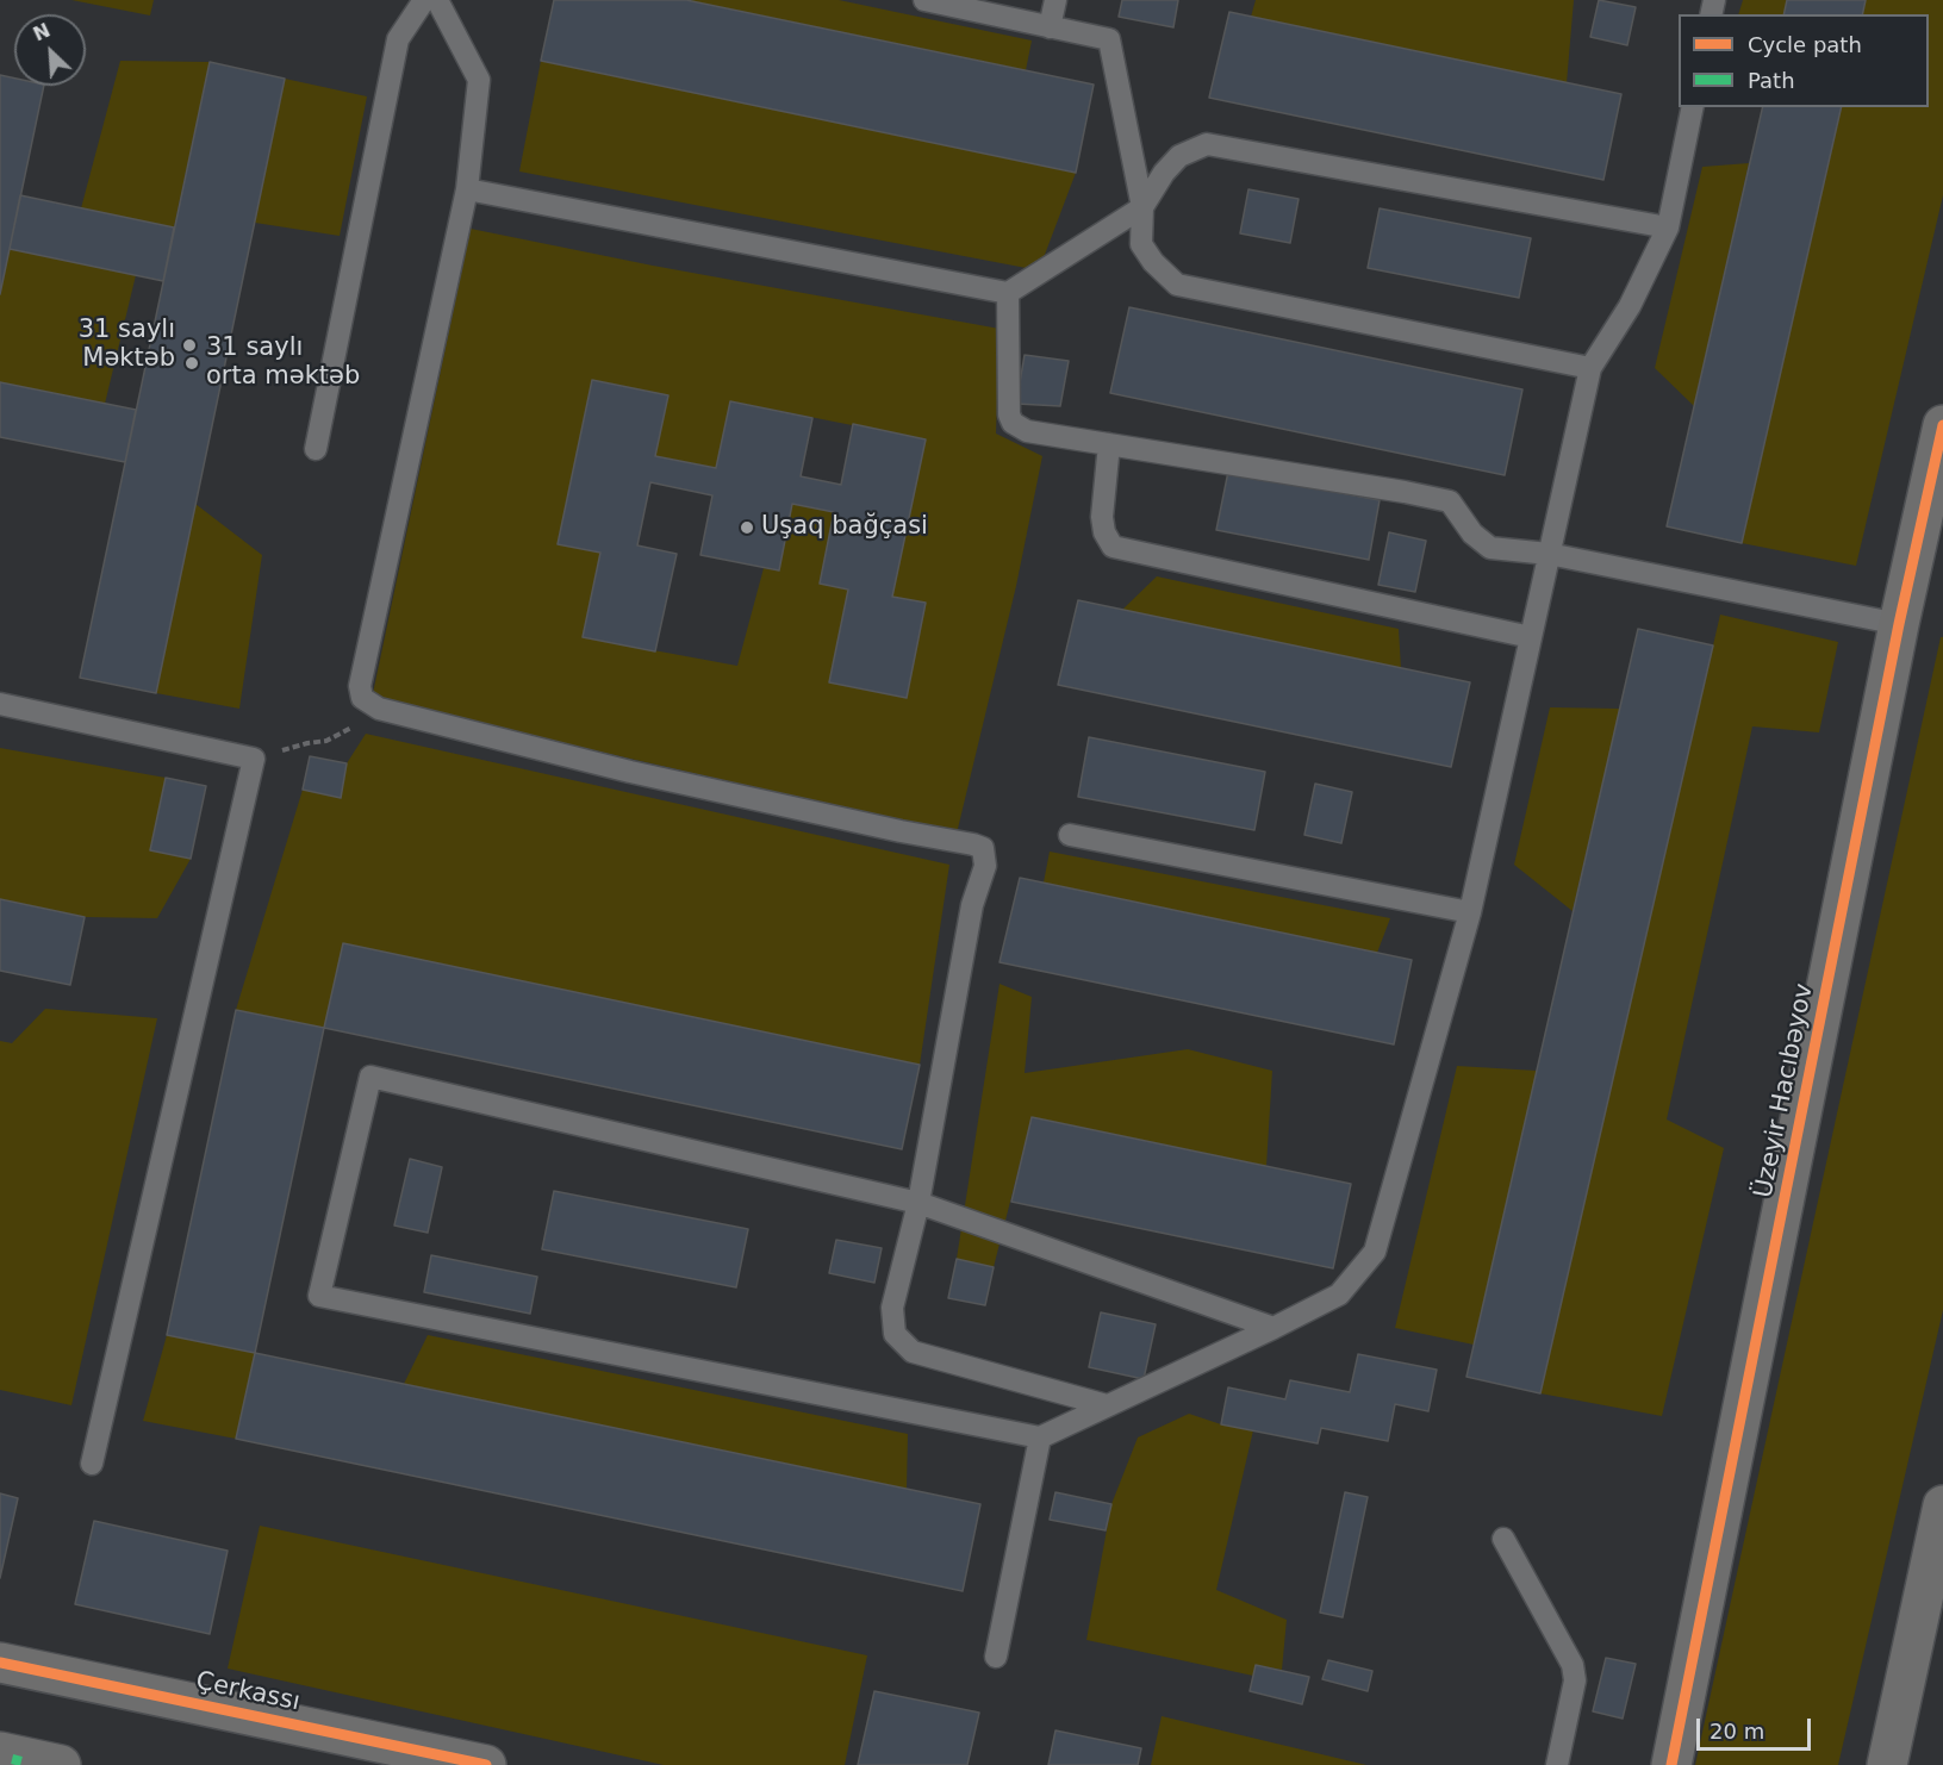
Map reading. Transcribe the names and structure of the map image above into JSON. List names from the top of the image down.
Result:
{
  "streets": {
    "street": ["Üzeyir Hacıbəyov", "Çerkassı"]
  },
  "places": ["31 saylı Məktəb", "31 saylı orta məktəb", "Uşaq bağçasi"],
  "legend": ["Cycle path", "Path"],
  "scale_bar": "20 m",
  "north": "top left"
}
